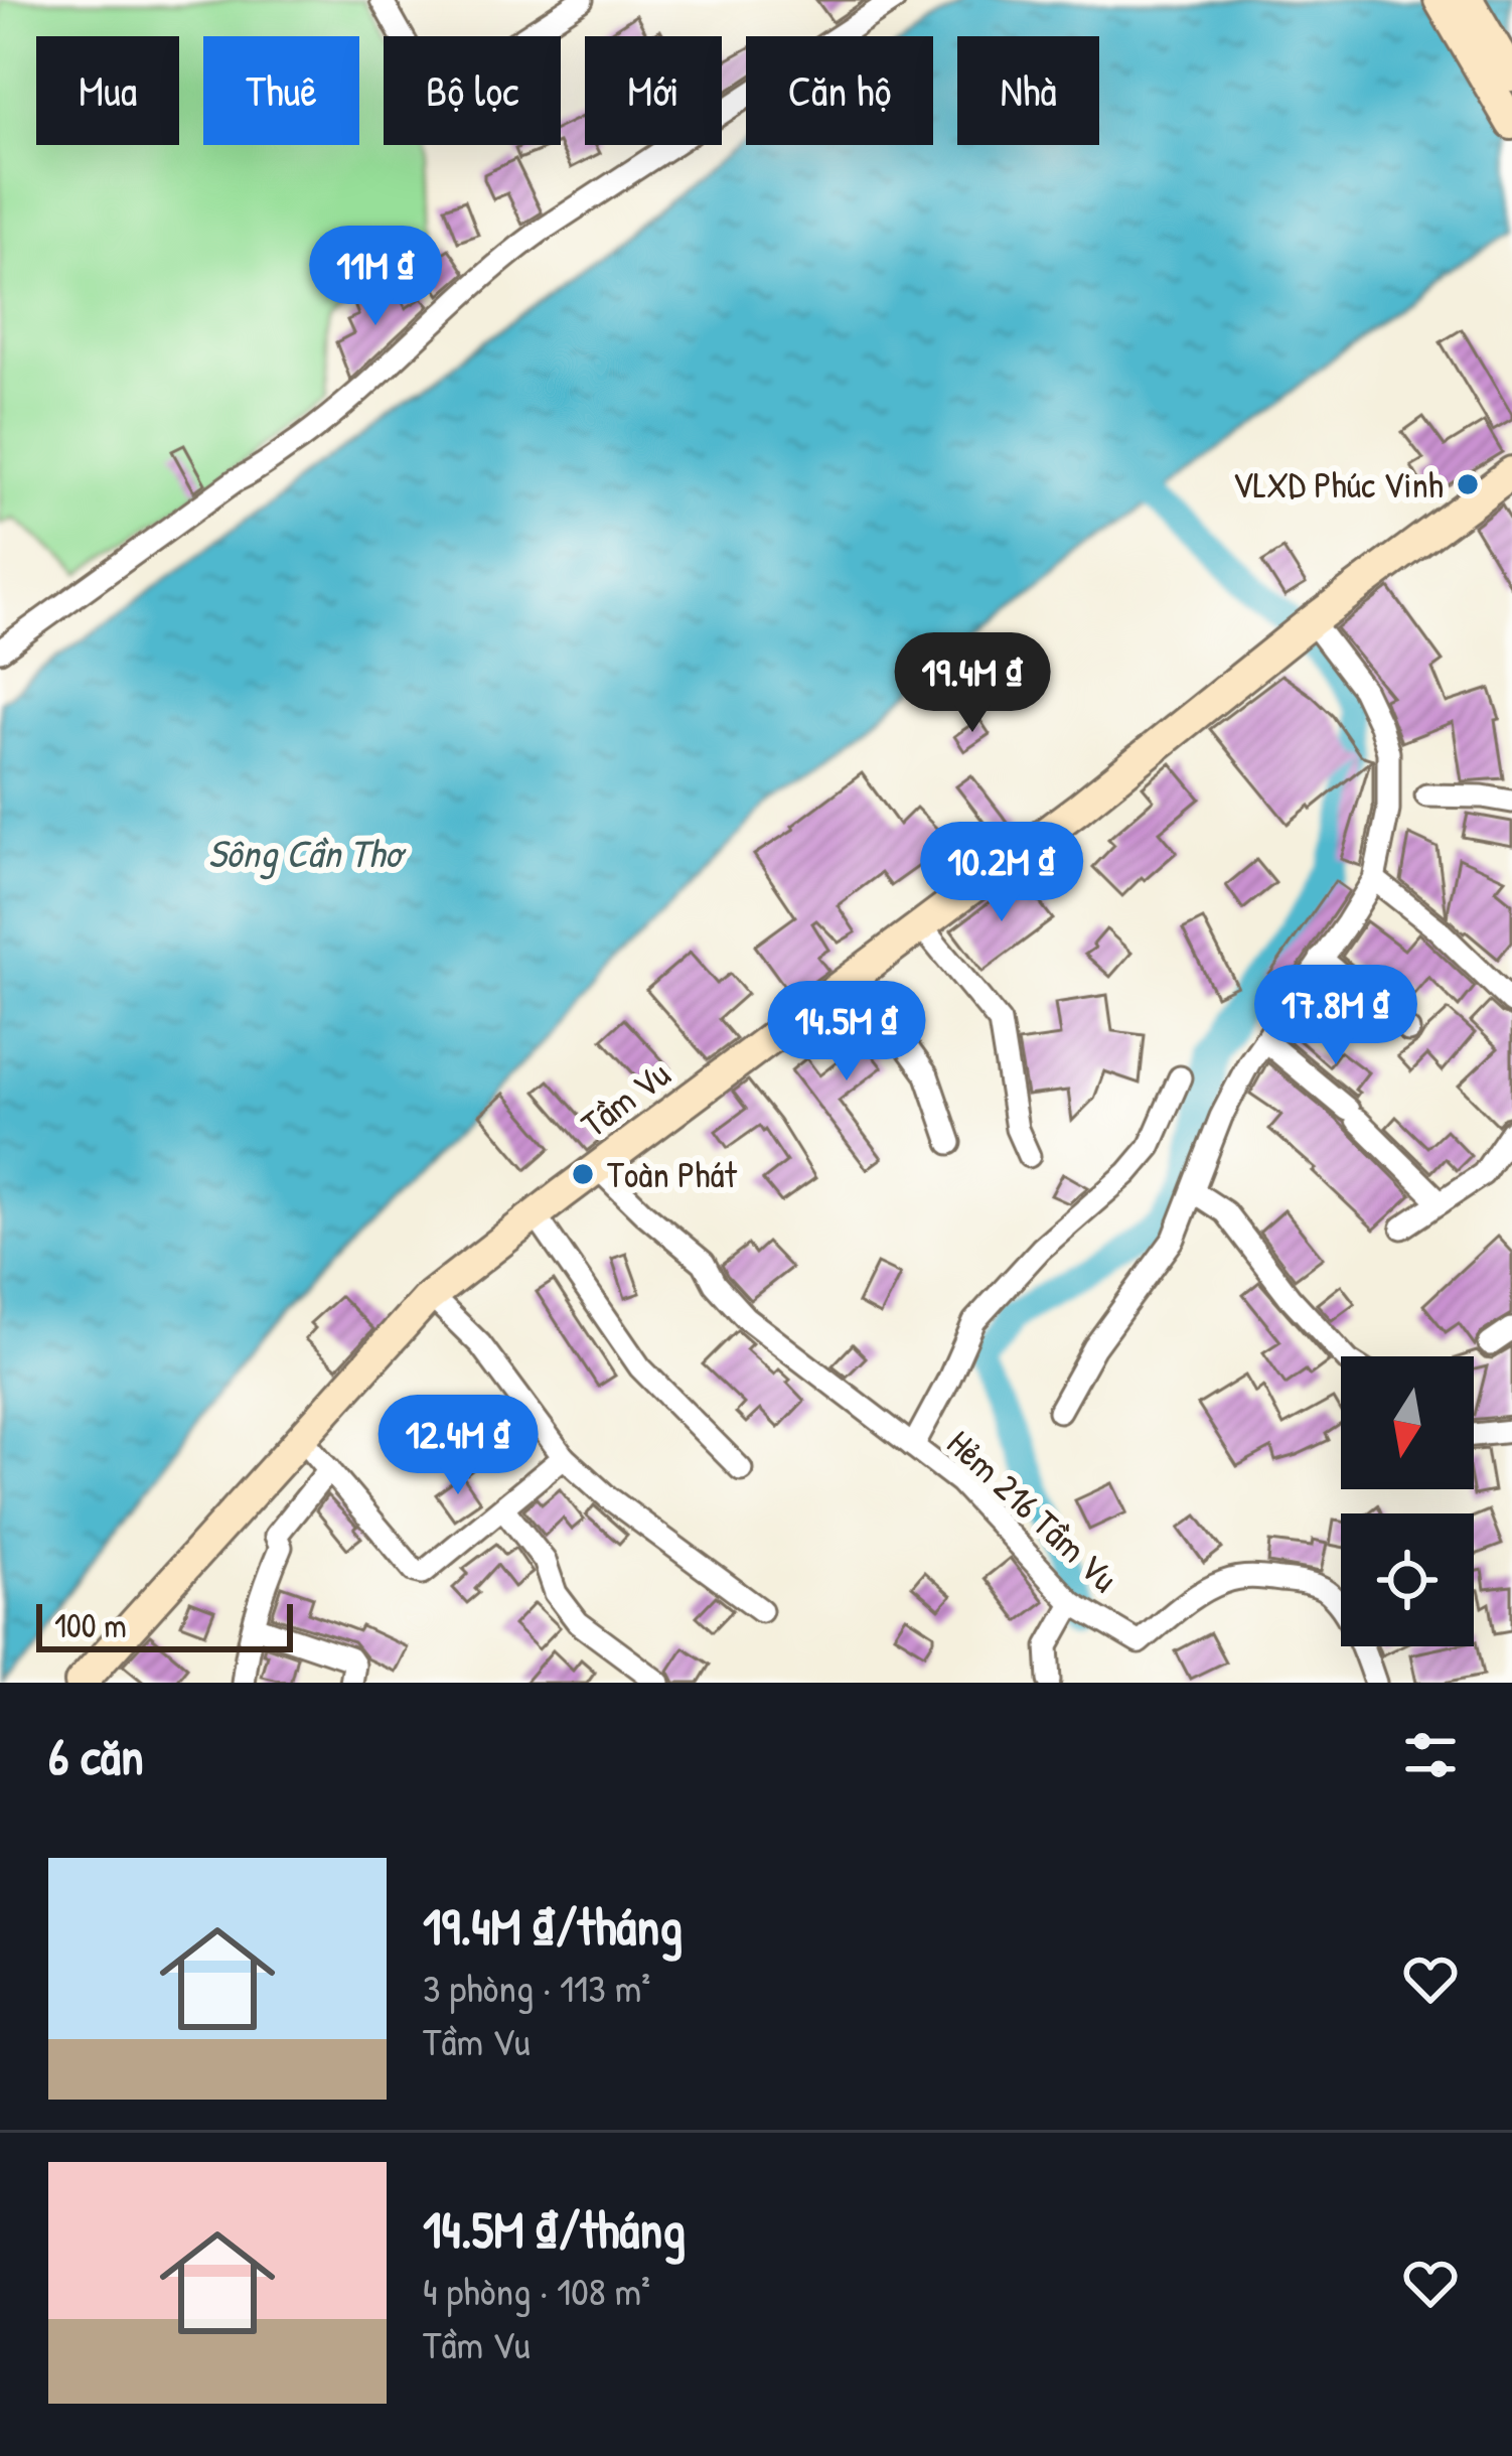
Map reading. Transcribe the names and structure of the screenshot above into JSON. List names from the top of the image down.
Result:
{
  "streets": {
    "street": ["Tầm Vu", "Hẻm 216 Tầm Vu"]
  },
  "crossings": [
    ["Tầm Vu", "Hẻm 216 Tầm Vu"]
  ],
  "water": ["Sông Cần Thơ"],
  "places": ["VLXD Phúc Vinh", "Toàn Phát"],
  "scale_bar": "100 m",
  "north": "bottom",
  "page": {
    "chip": [
      "Mua",
      "Thuê",
      "Bộ lọc",
      "Mới",
      "Căn hộ",
      "Nhà"
    ],
    "price": [
      "11M ₫",
      "19.4M ₫",
      "10.2M ₫",
      "17.8M ₫",
      "14.5M ₫",
      "12.4M ₫"
    ],
    "scale": "100 m",
    "heading": "6 căn",
    "list": [
      {
        "name": "19.4M ₫/tháng",
        "note": "3 phòng · 113 m² · Tầm Vu"
      },
      {
        "name": "14.5M ₫/tháng",
        "note": "4 phòng · 108 m² · Tầm Vu"
      }
    ]
  }
}
